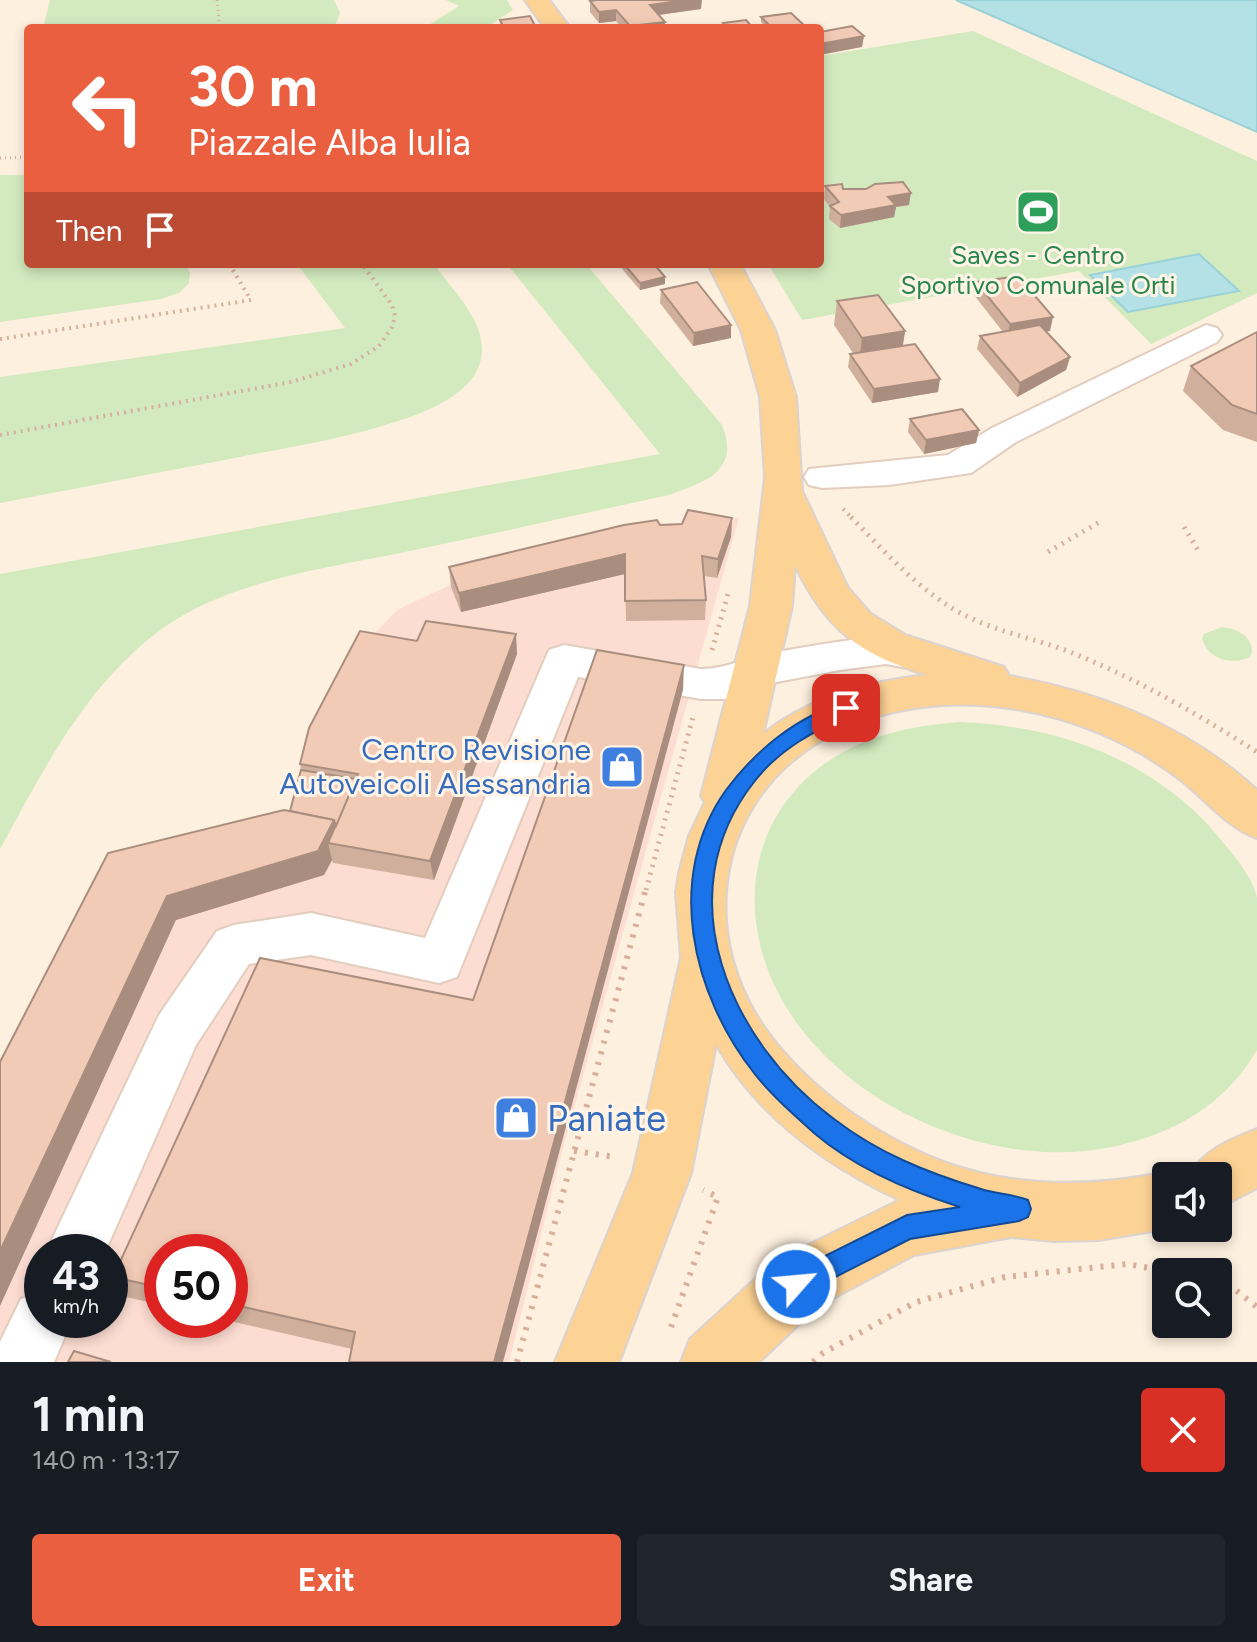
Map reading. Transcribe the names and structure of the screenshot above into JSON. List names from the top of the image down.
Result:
{
  "places": {
    "sports": ["Saves - Centro Sportivo Comunale Orti"],
    "shop": ["Centro Revisione Autoveicoli Alessandria", "Paniate"]
  },
  "page": {
    "turn": ["30 m", "Piazzale Alba Iulia"],
    "then": "Then",
    "speed": "43 km/h",
    "limit": "50",
    "heading": ["1 min", "140 m · 13:17"],
    "buttons": ["Exit", "Share"]
  }
}
